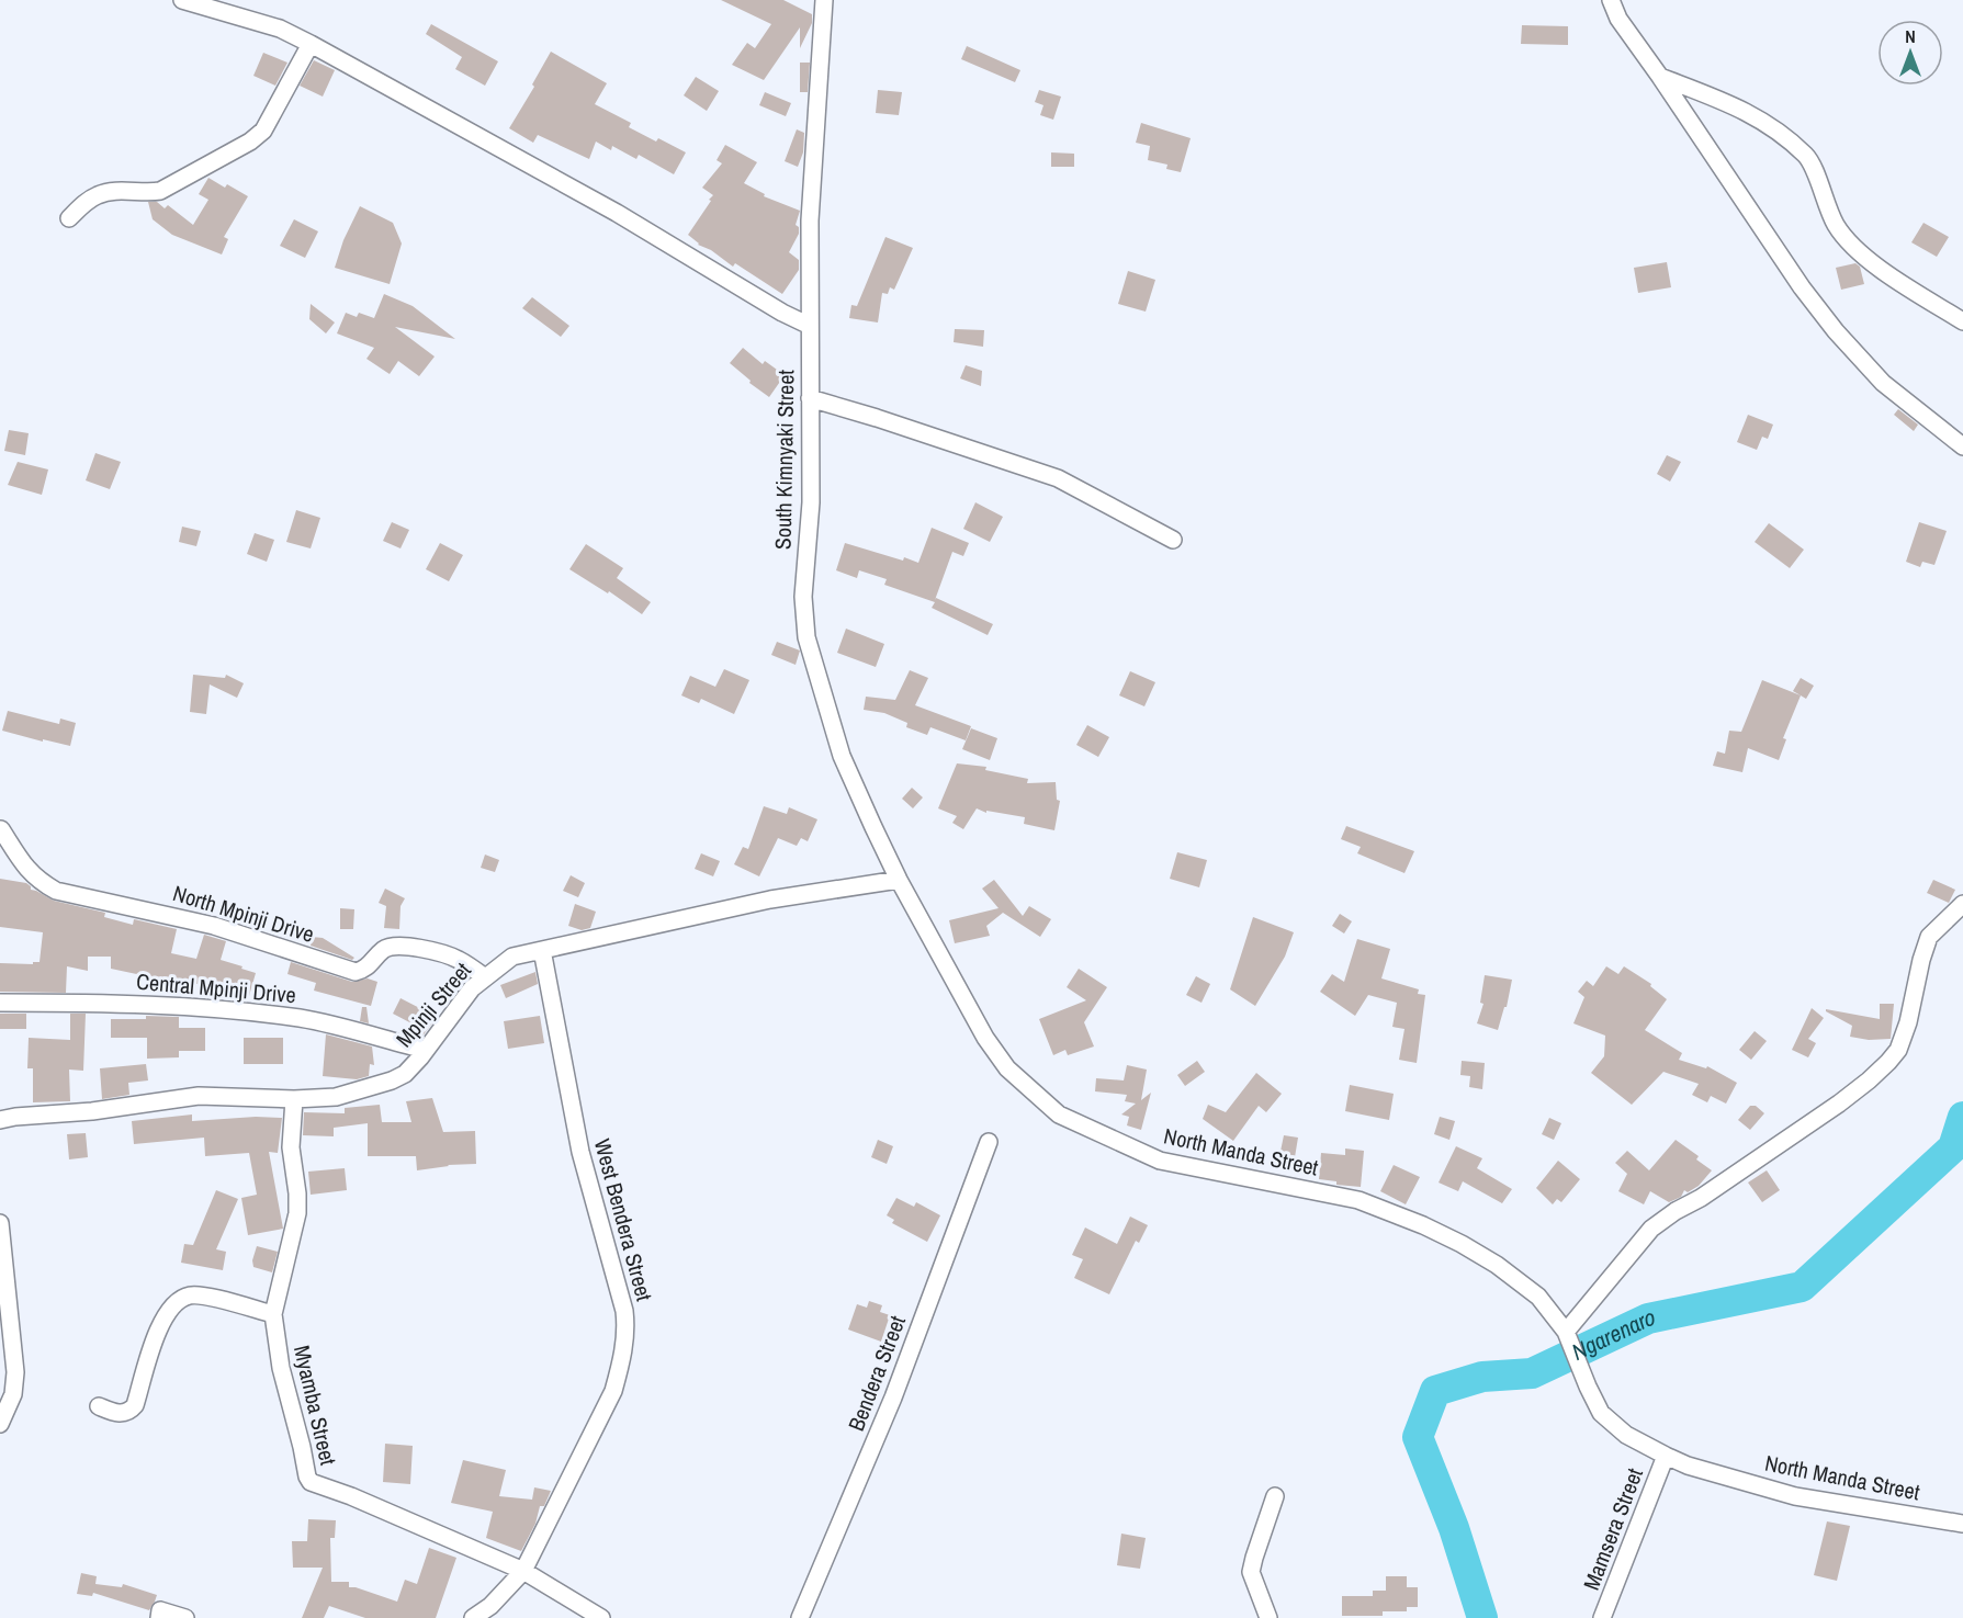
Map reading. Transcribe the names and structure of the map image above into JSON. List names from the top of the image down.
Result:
{
  "streets": {
    "street": [
      "South Kimnyaki Street",
      "North Mpinji Drive",
      "Central Mpinji Drive",
      "Mpinji Street",
      "North Manda Street",
      "West Bendera Street",
      "Bendera Street",
      "Myamba Street",
      "Mamsera Street"
    ]
  },
  "crossings": [
    ["South Kimnyaki Street", "Mpinji Street"],
    ["South Kimnyaki Street", "North Manda Street"],
    ["North Mpinji Drive", "Mpinji Street"],
    ["Central Mpinji Drive", "Mpinji Street"],
    ["Mpinji Street", "West Bendera Street"],
    ["Mpinji Street", "Myamba Street"],
    ["North Manda Street", "Mamsera Street"],
    ["West Bendera Street", "Myamba Street"]
  ],
  "water": ["Ngarenaro"],
  "north": "top"
}
